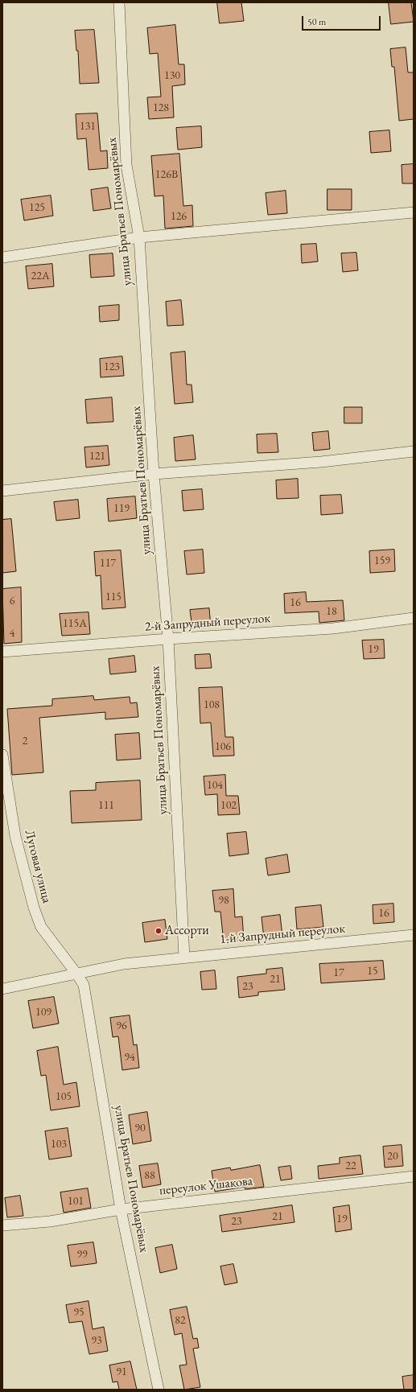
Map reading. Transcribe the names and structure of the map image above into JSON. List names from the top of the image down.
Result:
{
  "streets": {
    "street": [
      "улица Братьев Пономарёвых",
      "2-й Запрудный переулок",
      "Луговая улица",
      "1-й Запрудный переулок",
      "переулок Ушакова"
    ]
  },
  "crossings": [
    ["улица Братьев Пономарёвых", "2-й Запрудный переулок"],
    ["улица Братьев Пономарёвых", "Луговая улица"],
    ["улица Братьев Пономарёвых", "1-й Запрудный переулок"],
    ["улица Братьев Пономарёвых", "переулок Ушакова"],
    ["Луговая улица", "1-й Запрудный переулок"]
  ],
  "places": ["Ассорти"],
  "house_numbers": [
    "130",
    "128",
    "131",
    "126В",
    "125",
    "126",
    "22А",
    "123",
    "121",
    "119",
    "159",
    "117",
    "115",
    "6",
    "16",
    "18",
    "115А",
    "4",
    "19",
    "108",
    "2",
    "106",
    "104",
    "111",
    "102",
    "98",
    "16",
    "15",
    "17",
    "21",
    "23",
    "109",
    "96",
    "94",
    "105",
    "90",
    "103",
    "20",
    "22",
    "88",
    "101",
    "21",
    "19",
    "23",
    "99",
    "95",
    "82",
    "93",
    "91"
  ],
  "scale_bar": "50 m"
}
